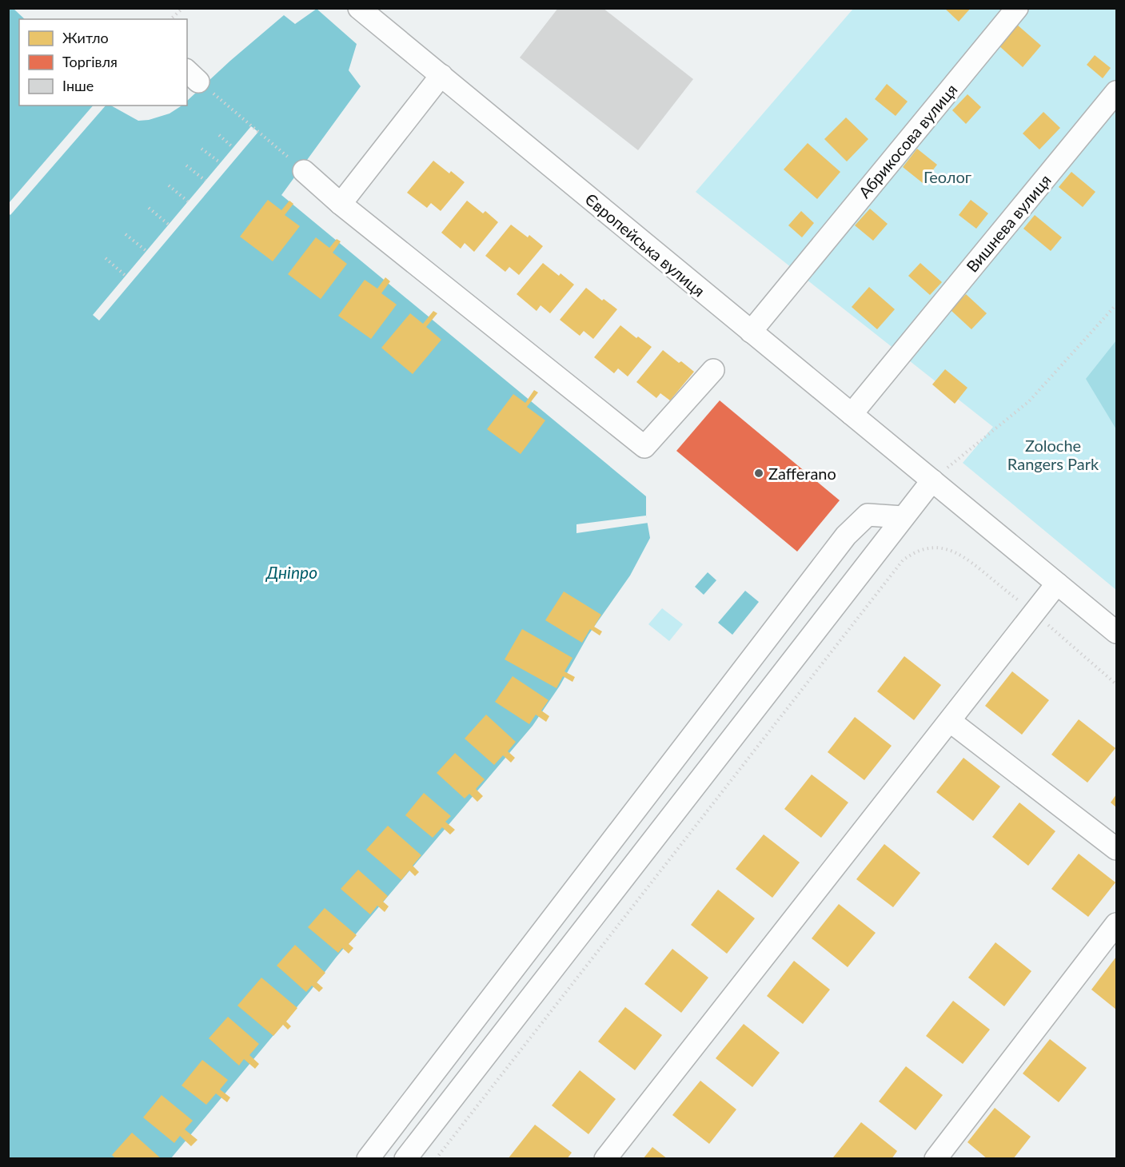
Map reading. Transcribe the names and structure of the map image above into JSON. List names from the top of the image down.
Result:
{
  "streets": {
    "street": ["Абрикосова вулиця", "Вишнева вулиця", "Європейська вулиця"]
  },
  "crossings": [
    ["Абрикосова вулиця", "Європейська вулиця"],
    ["Вишнева вулиця", "Європейська вулиця"]
  ],
  "water": ["Дніпро"],
  "parks": ["Геолог", "Zoloche Rangers Park"],
  "places": ["Zafferano"],
  "legend": ["Житло", "Торгівля", "Інше"]
}
